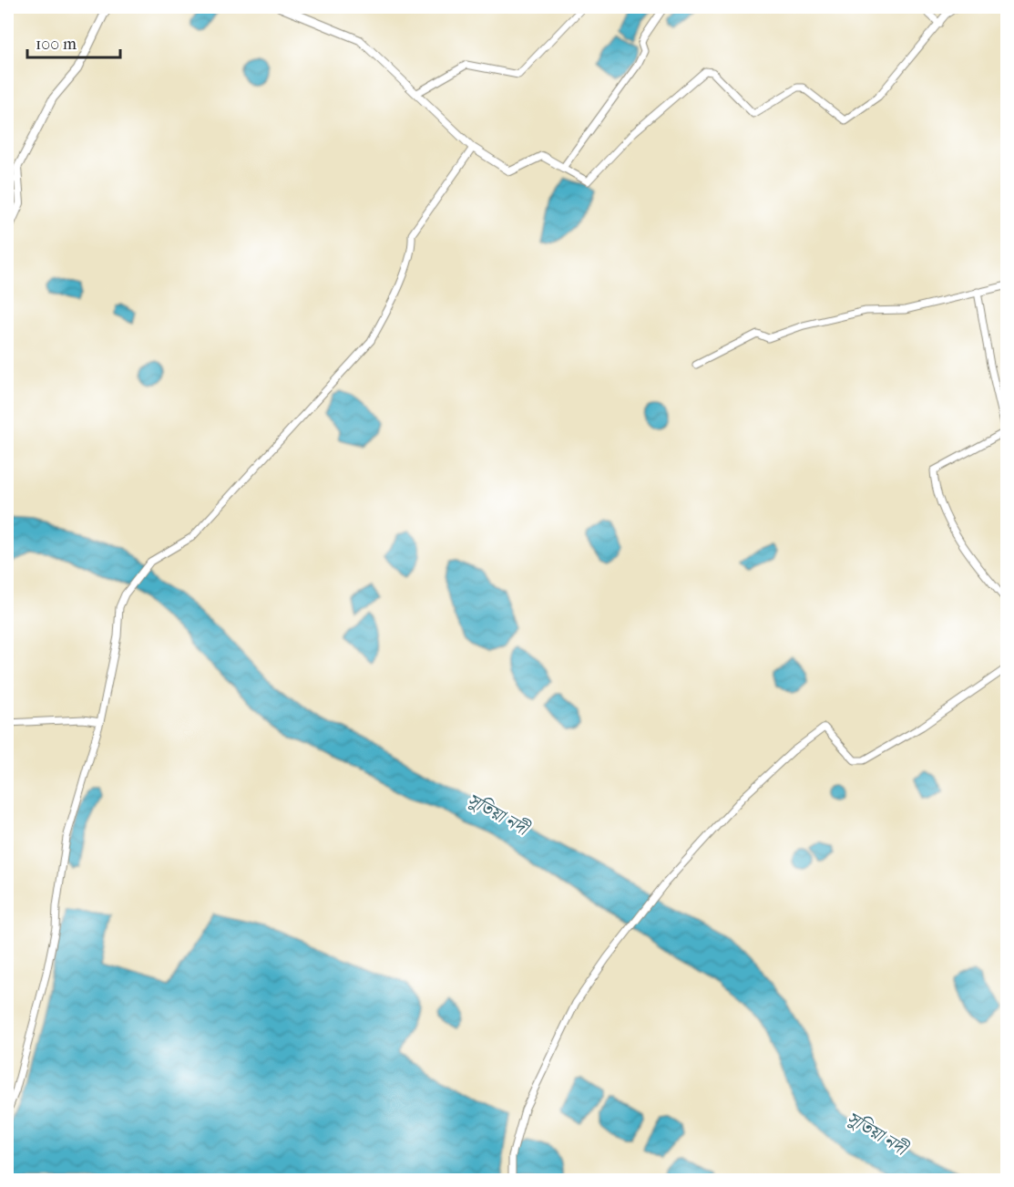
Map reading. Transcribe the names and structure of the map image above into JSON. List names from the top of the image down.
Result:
{
  "water": ["সুতিয়া নদী"],
  "scale_bar": "100 m"
}
